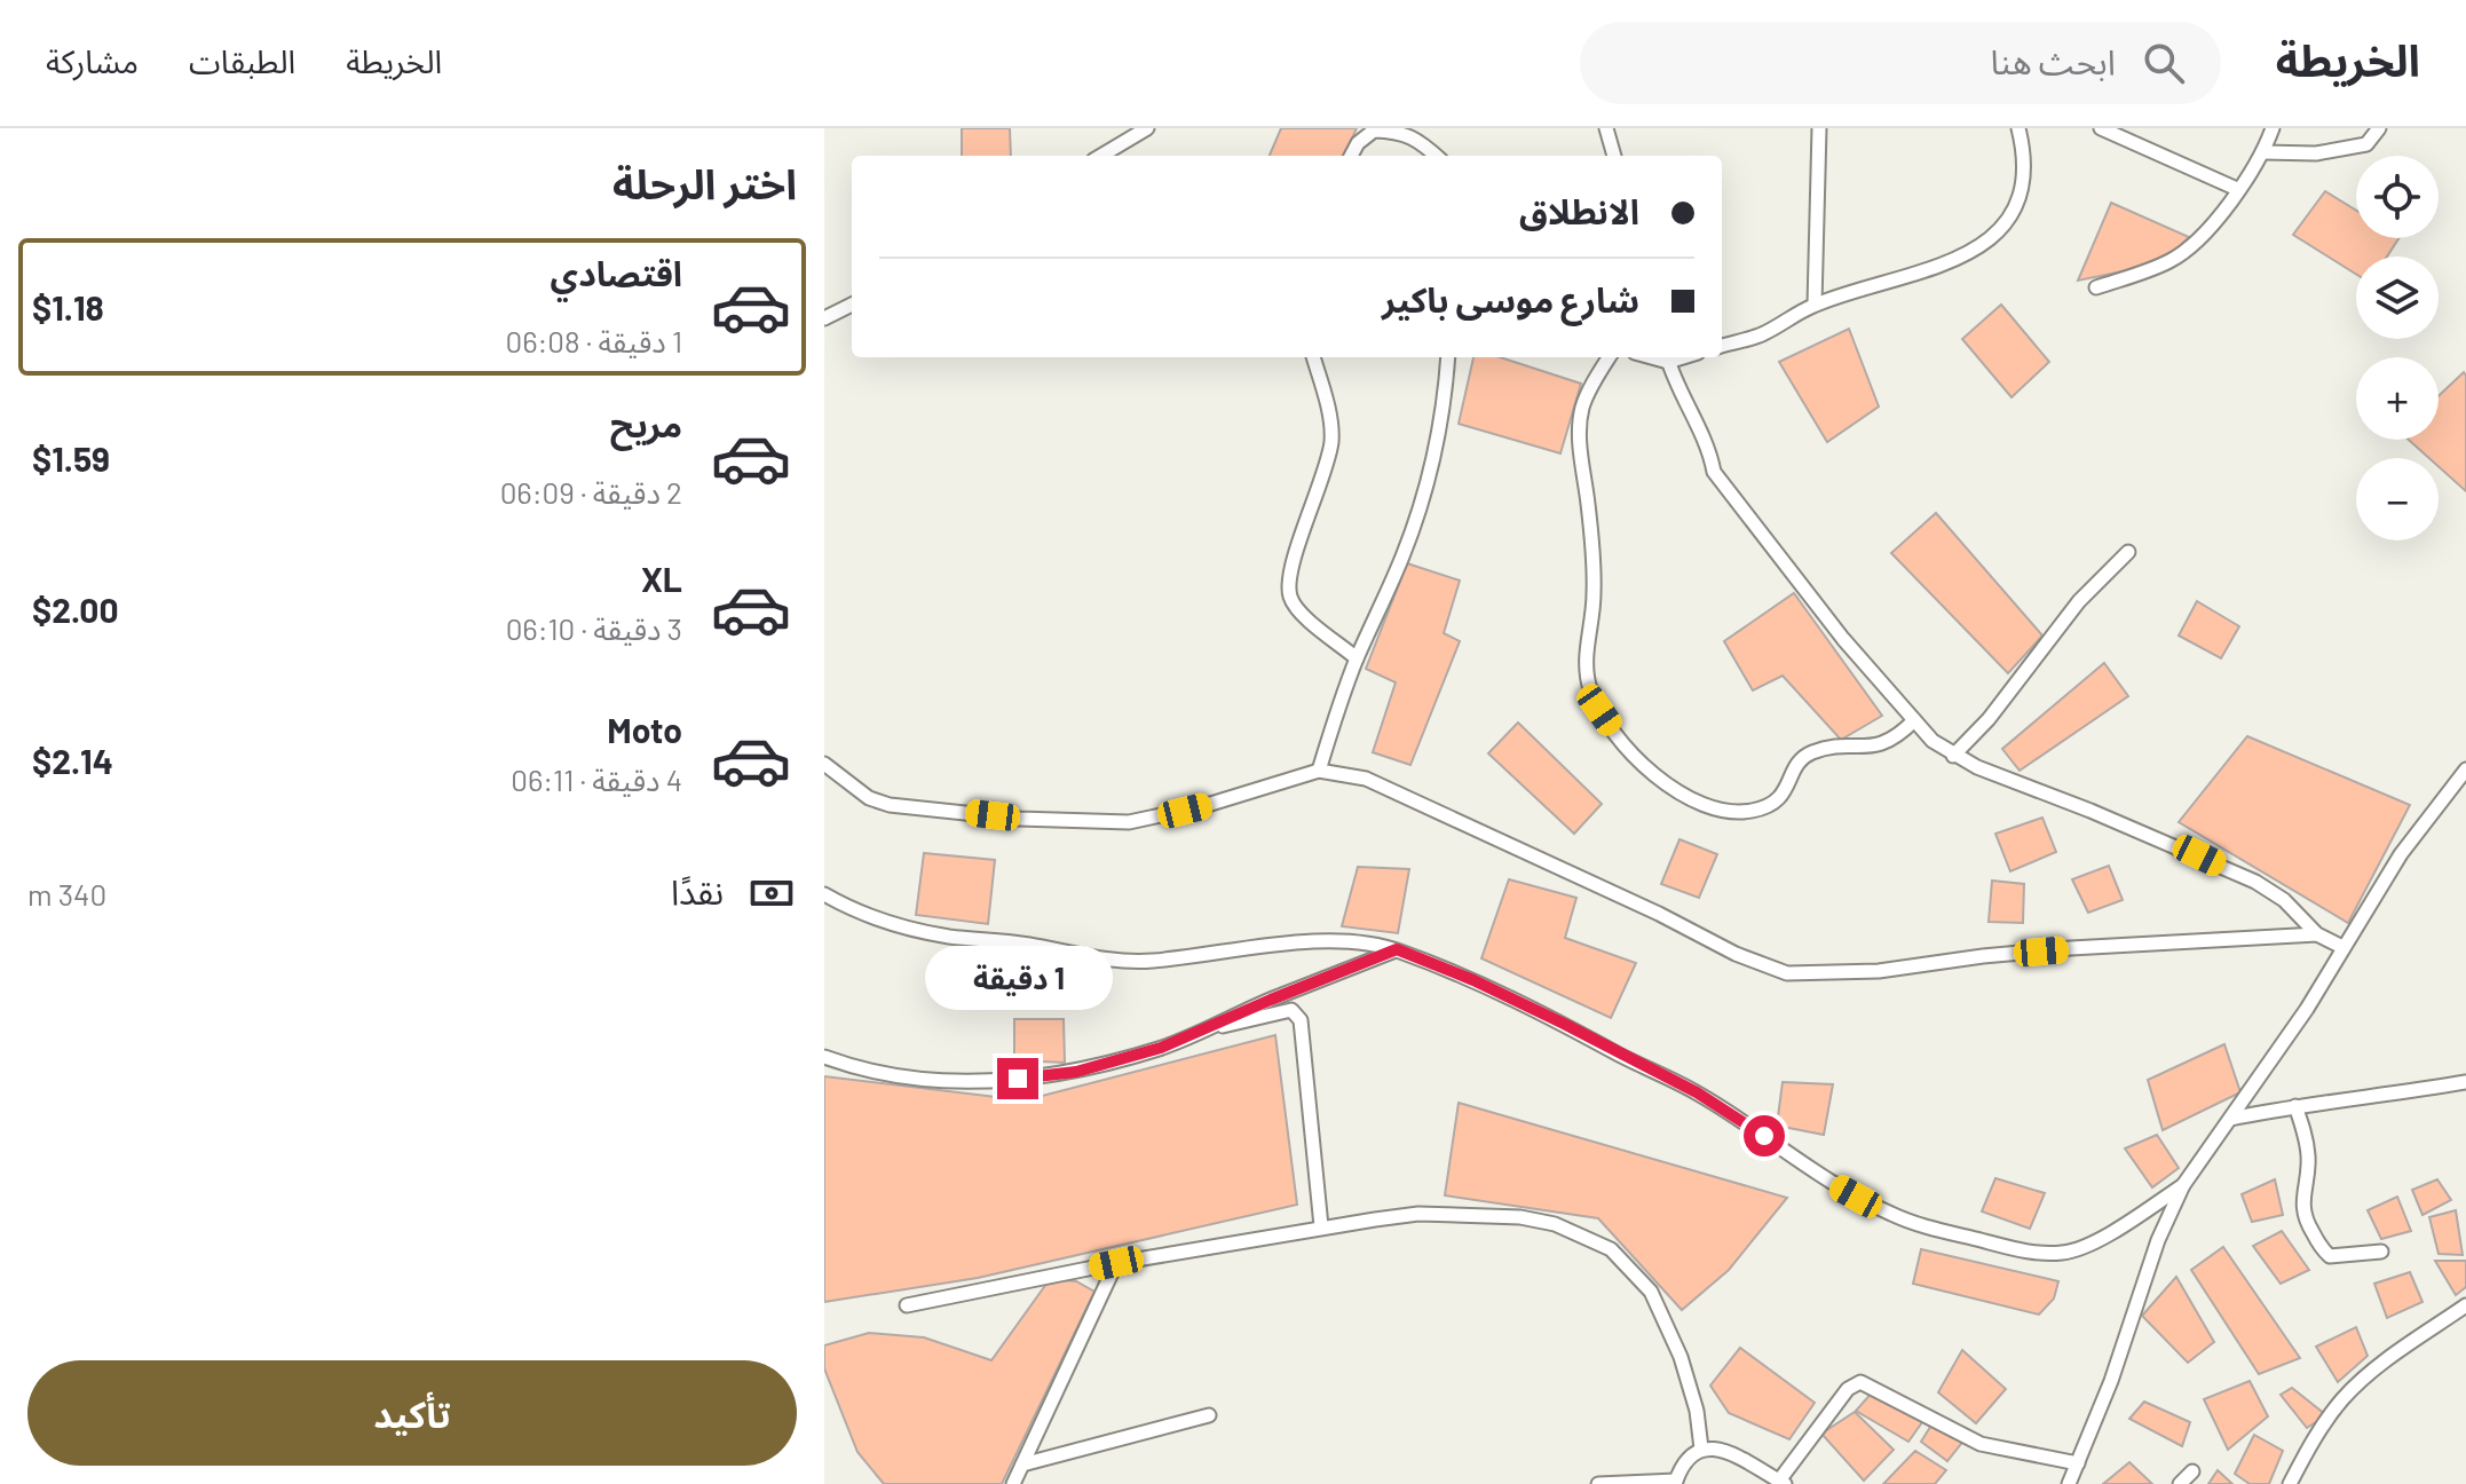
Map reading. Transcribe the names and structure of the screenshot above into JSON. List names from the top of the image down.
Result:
{
  "page": {
    "header": "الخريطة",
    "search": "ابحث هنا",
    "nav": ["الخريطة", "الطبقات", "مشاركة"],
    "heading": "اختر الرحلة",
    "map_buttons": ["+", "−"],
    "banner": ["الانطلاق", "شارع موسى باكير"],
    "list": [
      {
        "name": "اقتصادي",
        "note": "1 دقيقة · 06:08",
        "value": "$1.18"
      },
      {
        "name": "مريح",
        "note": "2 دقيقة · 06:09",
        "value": "$1.59"
      },
      {
        "name": "XL",
        "note": "3 دقيقة · 06:10",
        "value": "$2.00"
      },
      {
        "name": "Moto",
        "note": "4 دقيقة · 06:11",
        "value": "$2.14"
      }
    ],
    "pay": ["نقدًا", "340 m"],
    "bubble": "1 دقيقة",
    "buttons": "تأكيد"
  }
}
